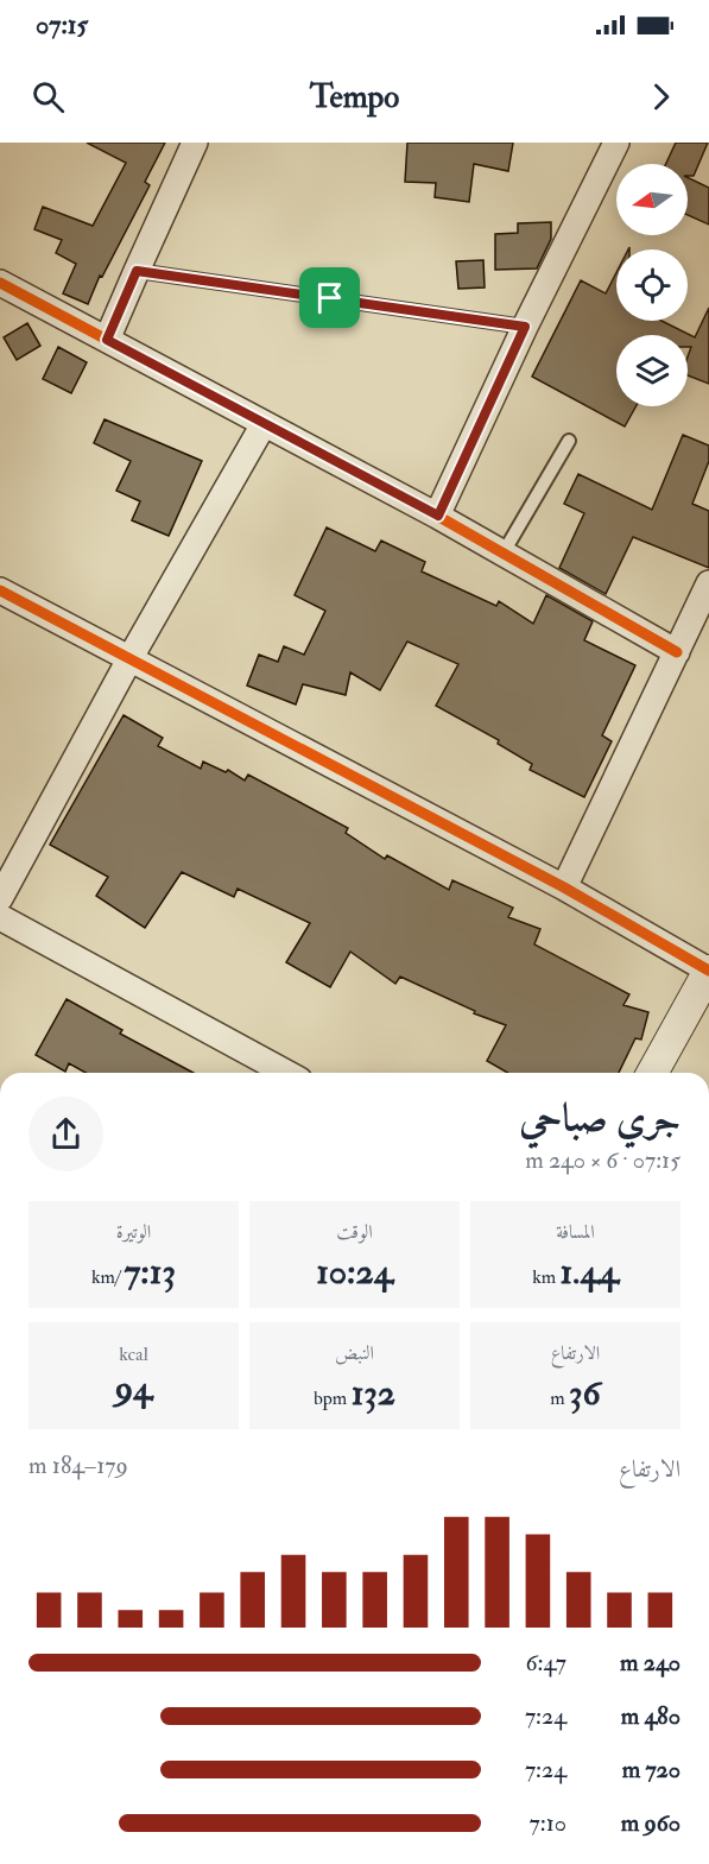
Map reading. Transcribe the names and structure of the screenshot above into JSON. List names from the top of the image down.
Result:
{
  "north": "left",
  "page": {
    "status": "07:15",
    "header": "Tempo",
    "heading": ["جري صباحي", "07:15 · 6 × 240 m"],
    "stats": [
      ["المسافة", "1.44 km"],
      ["الوقت", "10:24"],
      ["الوتيرة", "7:13 /km"],
      ["الارتفاع", "36 m"],
      ["النبض", "132 bpm"],
      ["kcal", "94"]
    ],
    "chart": ["الارتفاع", "179–184 m"],
    "list": [
      {
        "name": "240 m",
        "note": "6:47"
      },
      {
        "name": "480 m",
        "note": "7:24"
      },
      {
        "name": "720 m",
        "note": "7:24"
      },
      {
        "name": "960 m",
        "note": "7:10"
      }
    ]
  }
}
